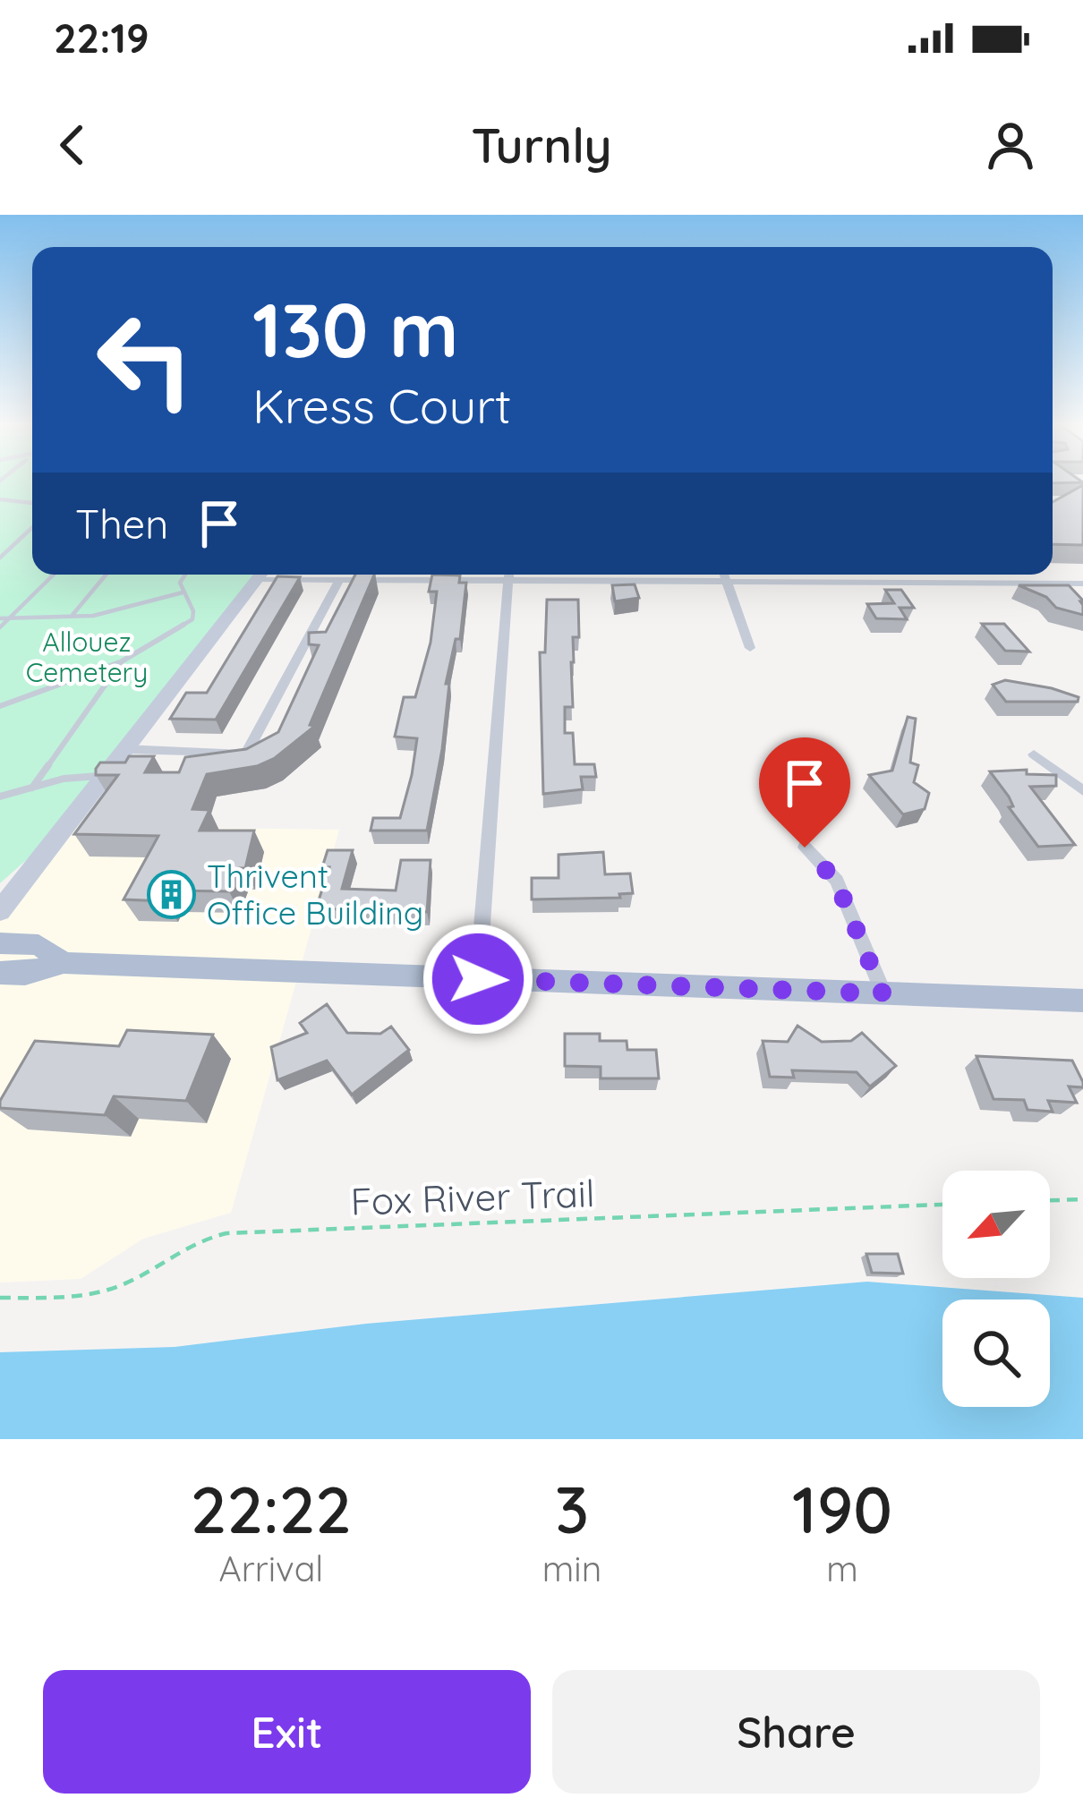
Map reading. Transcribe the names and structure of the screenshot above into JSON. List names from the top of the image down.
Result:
{
  "streets": {
    "path": ["Fox River Trail"]
  },
  "parks": ["Allouez Cemetery"],
  "places": {
    "building": ["Thrivent Office Building"]
  },
  "north": "bottom left",
  "page": {
    "status": "22:19",
    "header": "Turnly",
    "turn": ["130 m", "Kress Court"],
    "then": "Then",
    "eta": [
      "22:22",
      "Arrival",
      "3",
      "min",
      "190",
      "m"
    ],
    "buttons": ["Exit", "Share"]
  }
}
